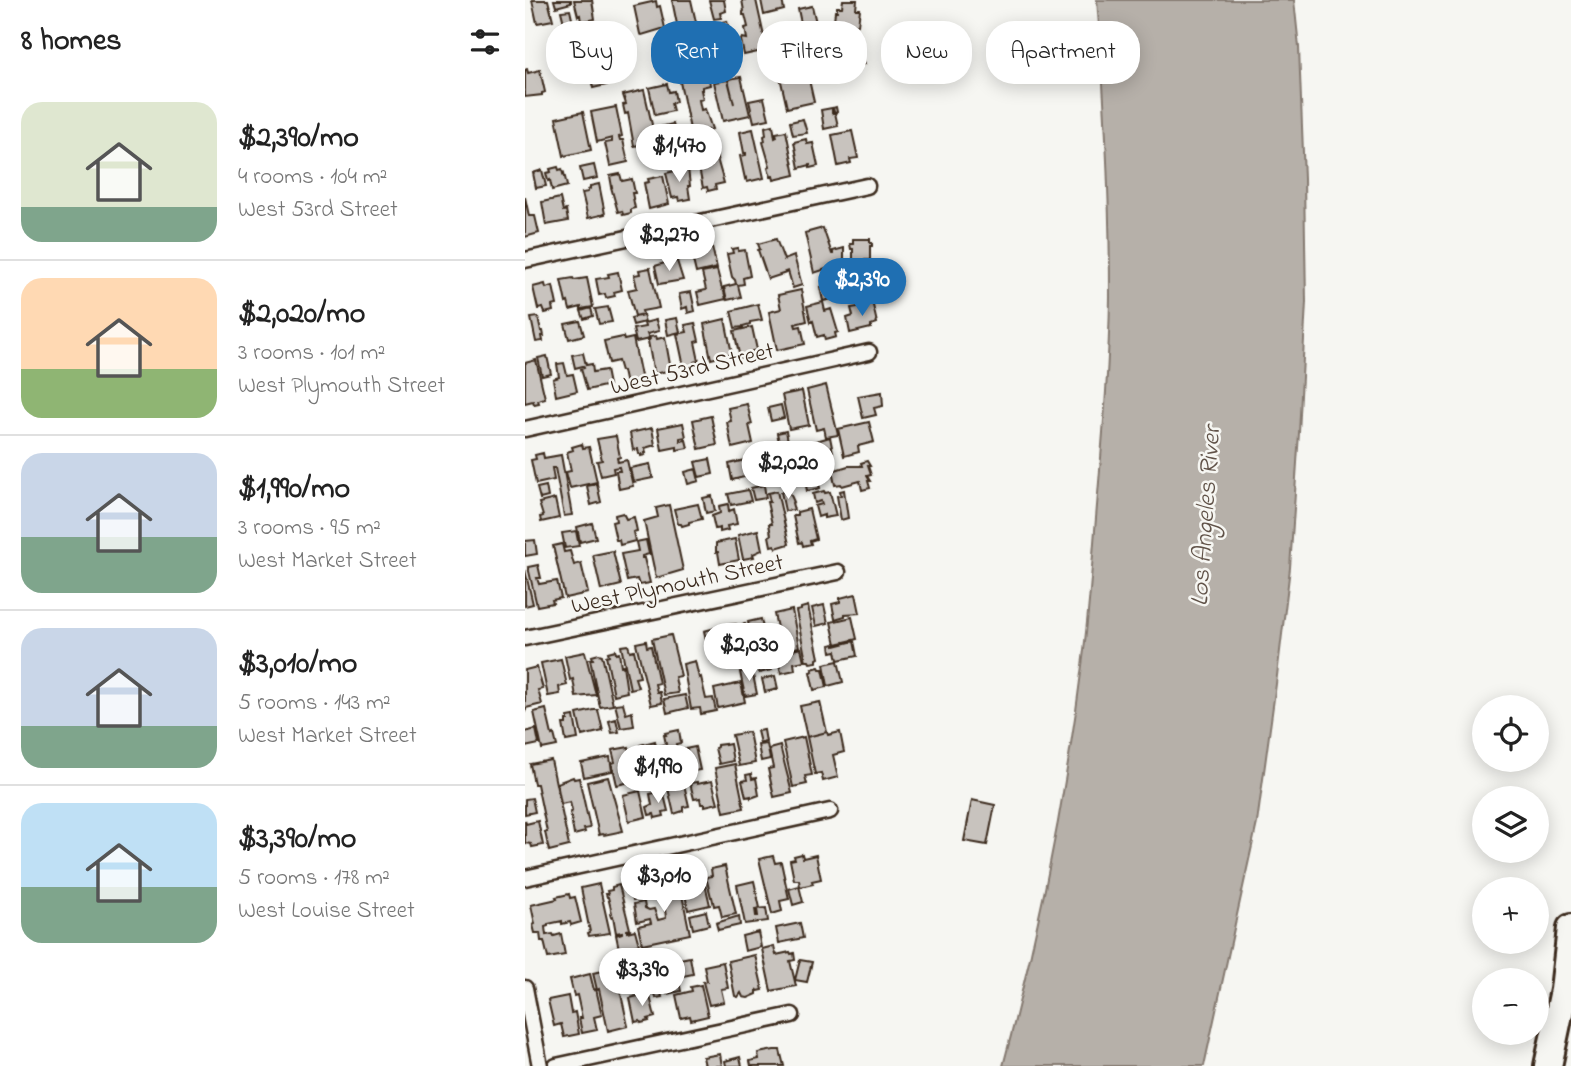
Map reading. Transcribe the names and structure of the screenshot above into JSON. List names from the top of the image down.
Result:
{
  "streets": {
    "street": ["West 53rd Street", "West Plymouth Street"]
  },
  "water": ["Los Angeles River"],
  "page": {
    "heading": "8 homes",
    "chip": [
      "Buy",
      "Rent",
      "Filters",
      "New",
      "Apartment"
    ],
    "list": [
      {
        "name": "$2,390/mo",
        "note": "4 rooms · 104 m² · West 53rd Street"
      },
      {
        "name": "$2,020/mo",
        "note": "3 rooms · 101 m² · West Plymouth Street"
      },
      {
        "name": "$1,990/mo",
        "note": "3 rooms · 95 m² · West Market Street"
      },
      {
        "name": "$3,010/mo",
        "note": "5 rooms · 143 m² · West Market Street"
      },
      {
        "name": "$3,390/mo",
        "note": "5 rooms · 178 m² · West Louise Street"
      }
    ],
    "price": [
      "$1,470",
      "$2,270",
      "$2,390",
      "$2,020",
      "$2,030",
      "$1,990",
      "$3,010",
      "$3,390"
    ],
    "map_buttons": ["+", "−"]
  }
}
